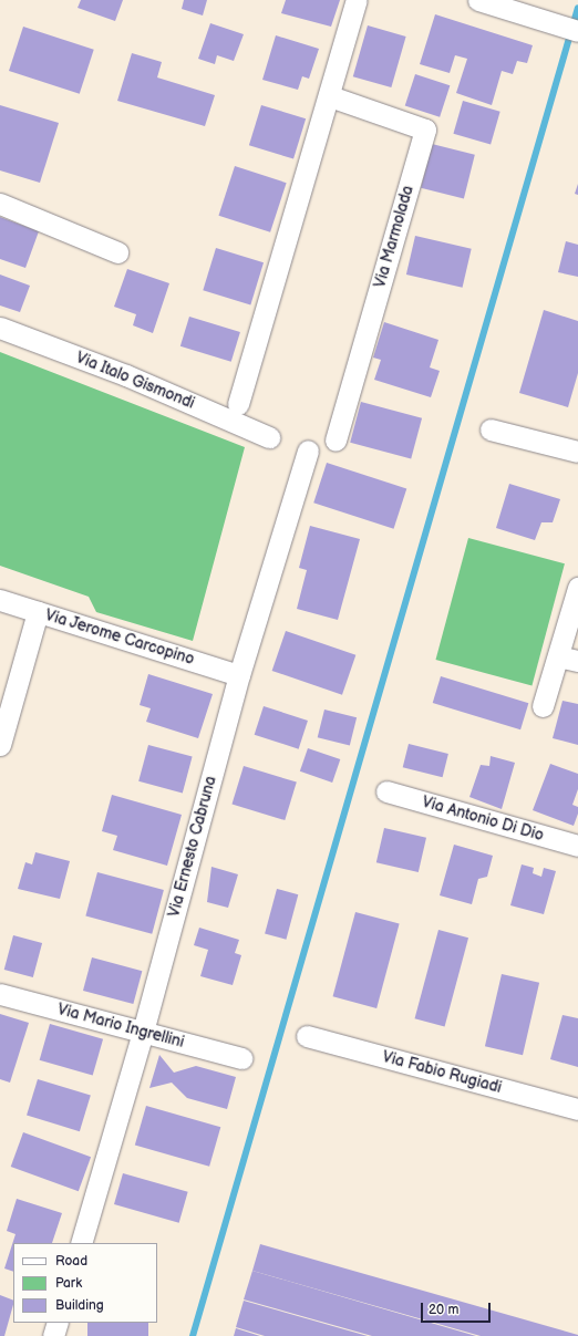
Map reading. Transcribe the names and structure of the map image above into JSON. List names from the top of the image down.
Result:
{
  "streets": {
    "street": [
      "Via Marmolada",
      "Via Italo Gismondi",
      "Via Jerome Carcopino",
      "Via Antonio Di Dio",
      "Via Ernesto Cabruna",
      "Via Mario Ingrellini",
      "Via Fabio Rugiadi"
    ]
  },
  "crossings": [
    ["Via Jerome Carcopino", "Via Ernesto Cabruna"],
    ["Via Ernesto Cabruna", "Via Mario Ingrellini"]
  ],
  "legend": ["Road", "Park", "Building"],
  "scale_bar": "20 m"
}
